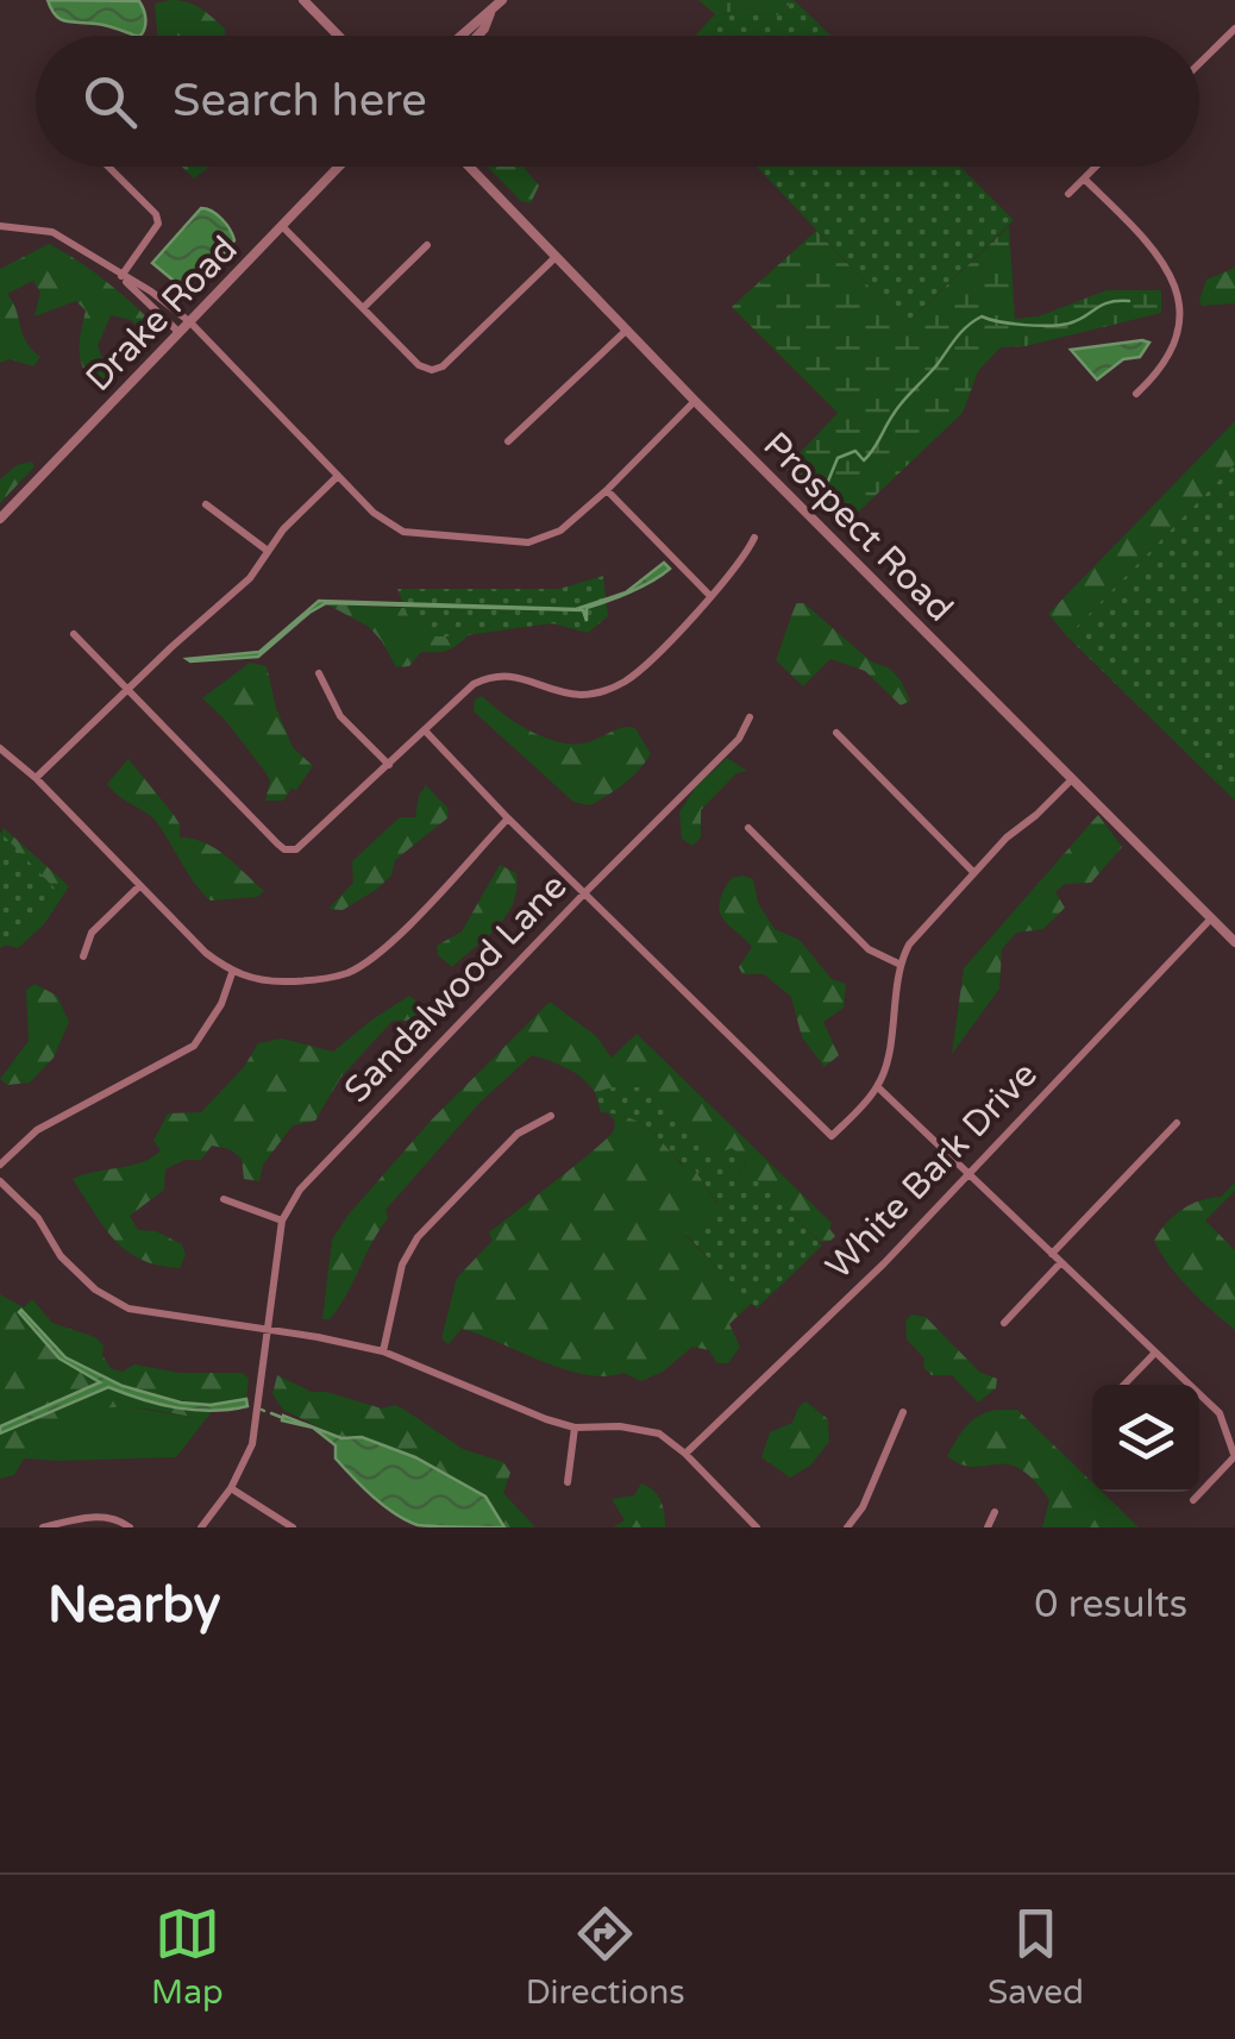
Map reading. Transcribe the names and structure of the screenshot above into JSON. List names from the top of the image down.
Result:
{
  "streets": {
    "street": [
      "Drake Road",
      "Prospect Road",
      "Sandalwood Lane",
      "White Bark Drive"
    ]
  },
  "crossings": [
    ["Prospect Road", "White Bark Drive"]
  ],
  "page": {
    "search": "Search here",
    "heading": ["Nearby", "0 results"],
    "nav": ["Map", "Directions", "Saved"]
  }
}
